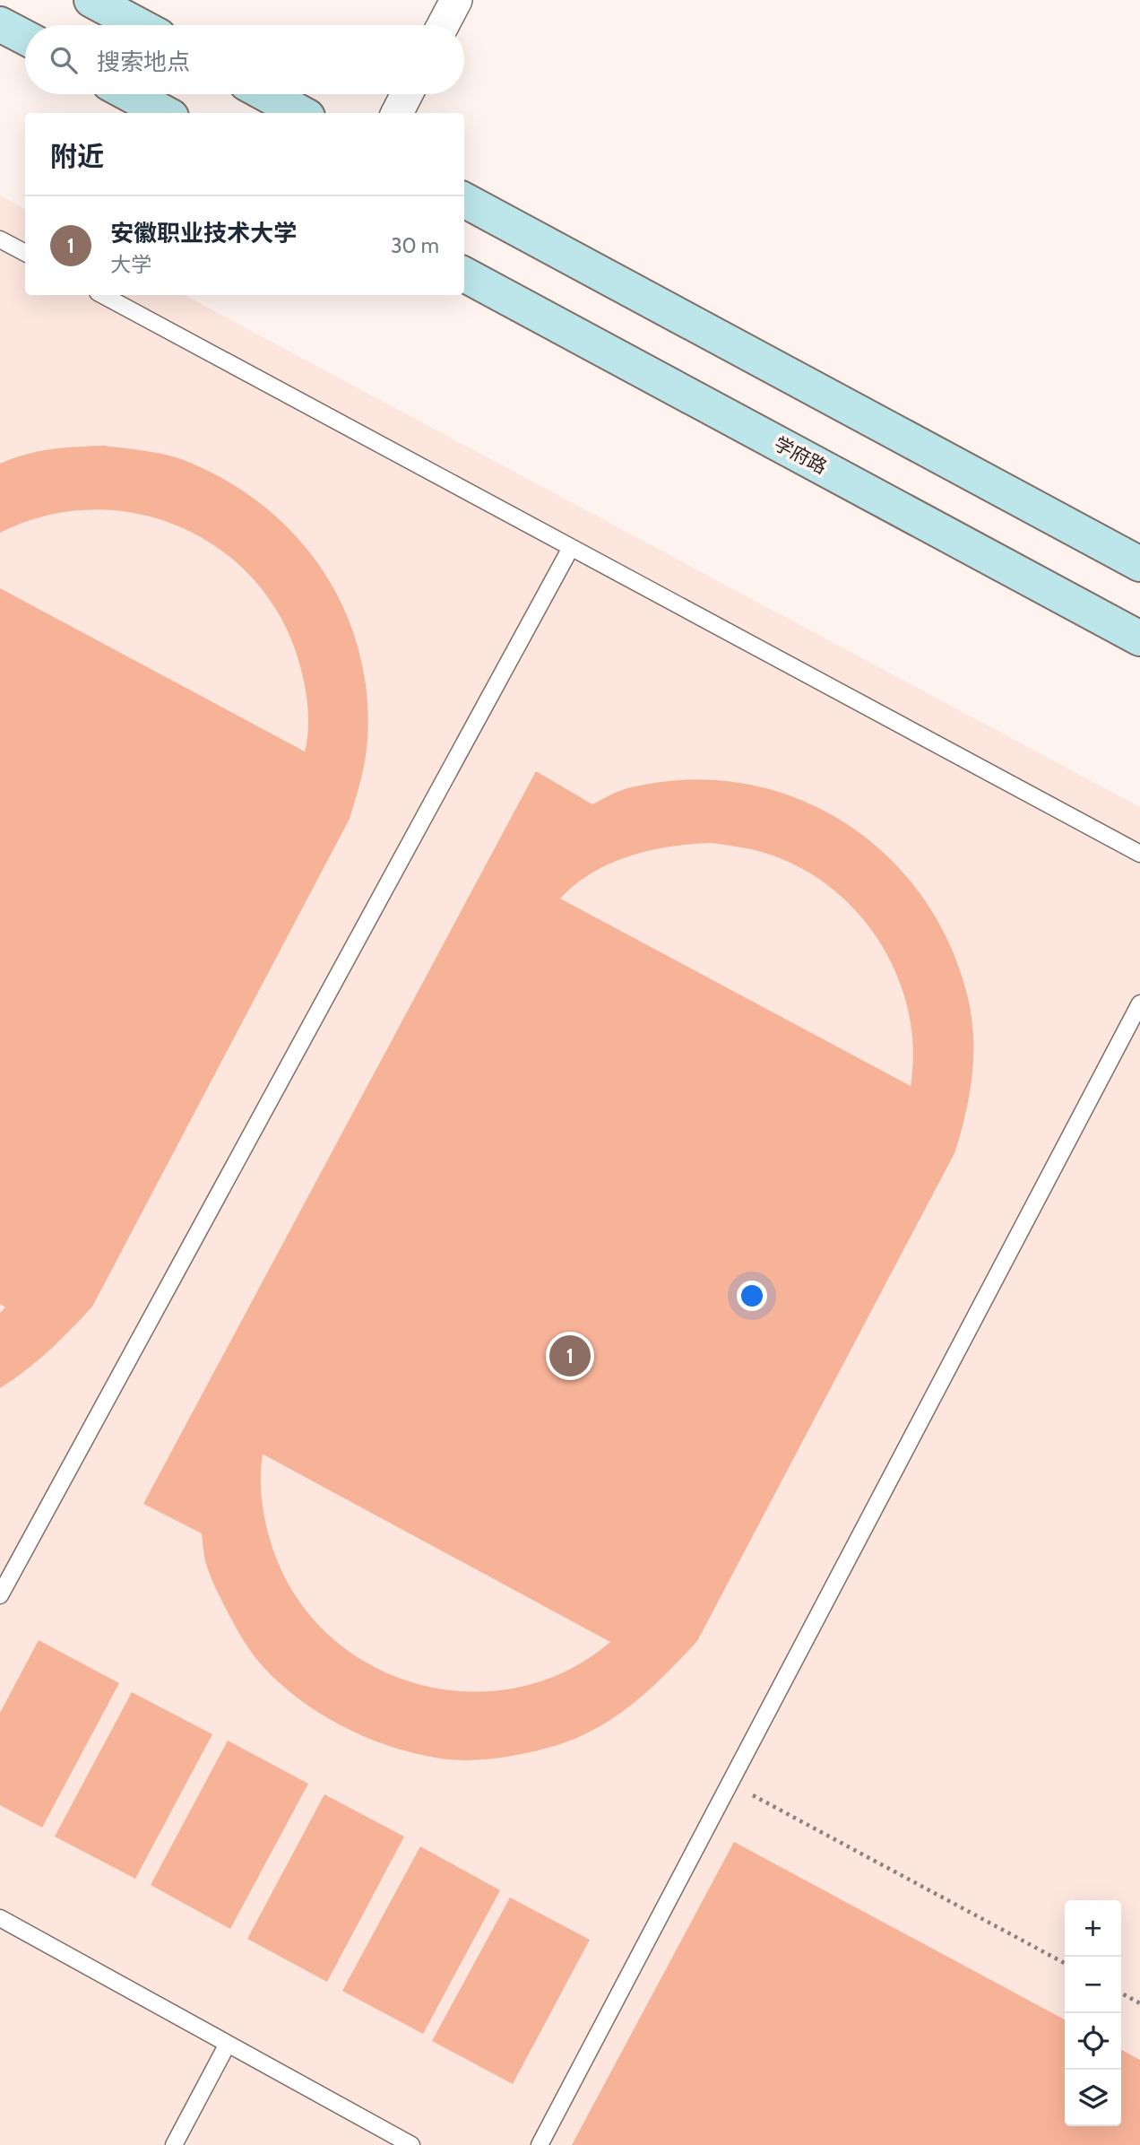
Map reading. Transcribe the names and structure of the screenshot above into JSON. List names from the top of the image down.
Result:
{
  "streets": {
    "main road": ["学府路"]
  },
  "page": {
    "search": "搜索地点",
    "heading": "附近",
    "list": [
      {
        "mark": "1",
        "name": "安徽职业技术大学",
        "note": "大学",
        "value": "30 m"
      }
    ],
    "pins": "1",
    "map_buttons": ["+", "−"]
  }
}
